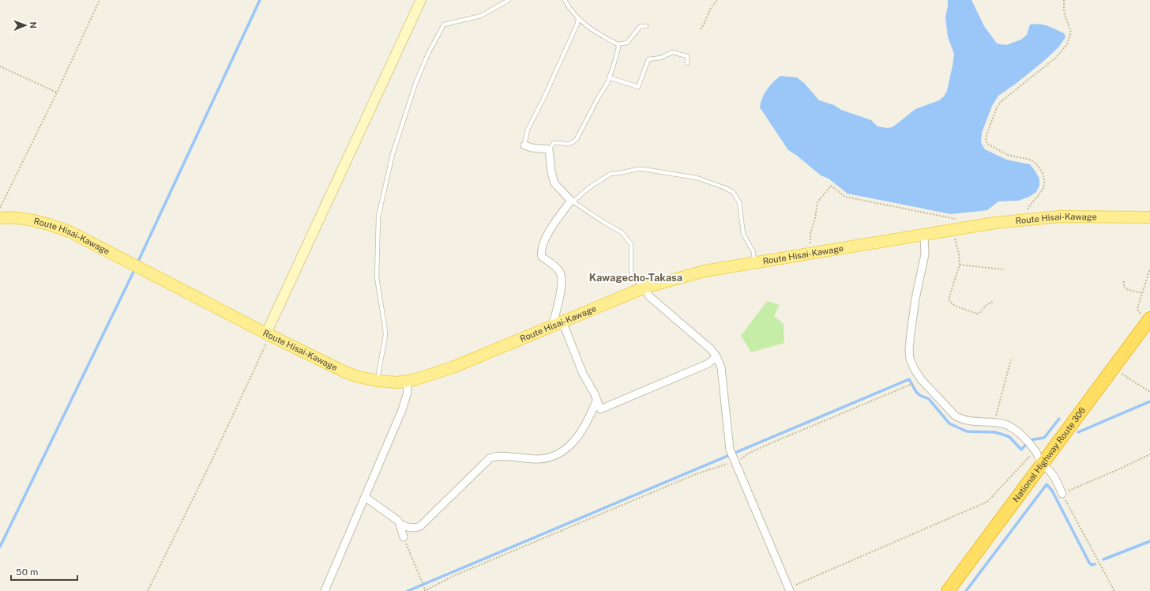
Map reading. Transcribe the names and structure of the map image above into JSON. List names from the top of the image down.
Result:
{
  "streets": {
    "highway": ["National Highway Route 306"],
    "main road": ["Route Hisai-Kawage"]
  },
  "districts": ["Kawagecho-Takasa"],
  "scale_bar": "50 m",
  "north": "right"
}
